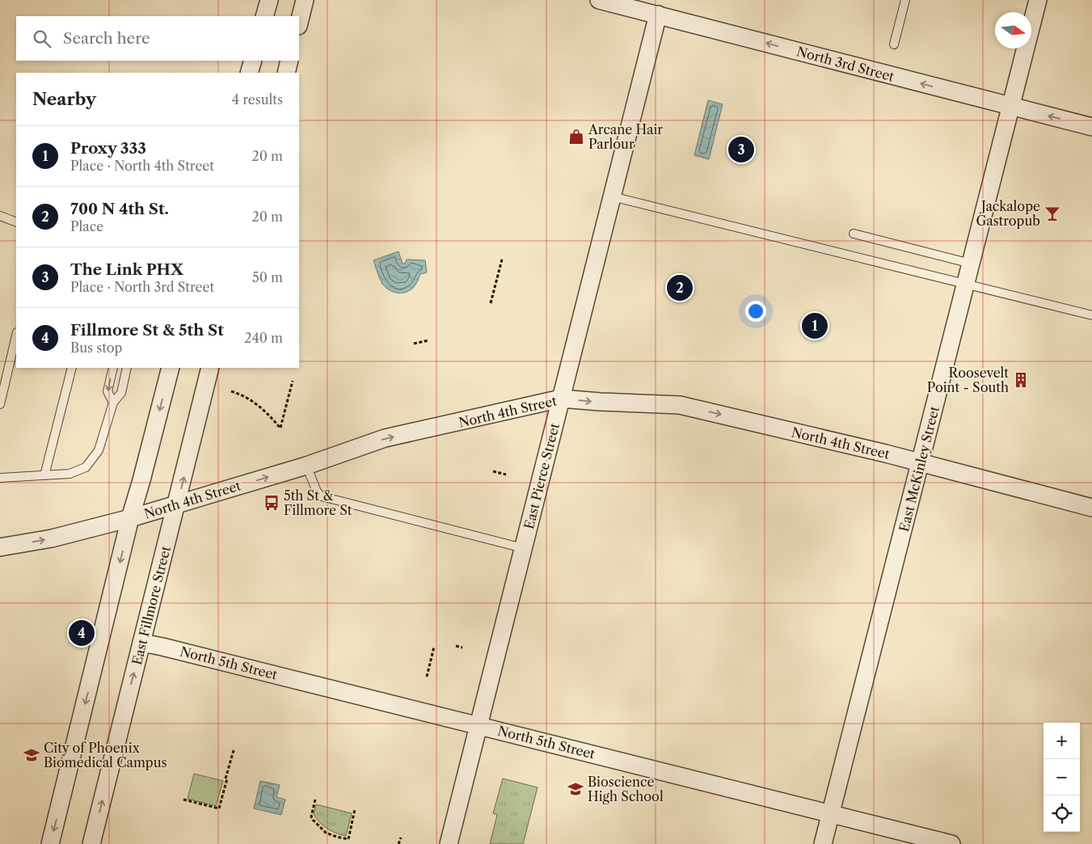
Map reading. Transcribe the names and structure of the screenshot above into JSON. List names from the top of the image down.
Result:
{
  "streets": {
    "street": [
      "North 3rd Street",
      "North 4th Street",
      "East McKinley Street",
      "East Pierce Street",
      "East Fillmore Street",
      "North 5th Street"
    ]
  },
  "crossings": [
    ["North 3rd Street", "East McKinley Street"],
    ["North 3rd Street", "East Pierce Street"],
    ["North 4th Street", "East McKinley Street"],
    ["North 4th Street", "East Pierce Street"],
    ["North 4th Street", "East Fillmore Street"],
    ["East McKinley Street", "North 5th Street"],
    ["East Pierce Street", "North 5th Street"],
    ["East Fillmore Street", "North 5th Street"]
  ],
  "one_way": ["North 3rd Street", "North 4th Street"],
  "places": {
    "shop": ["Arcane Hair Parlour"],
    "bar": ["Jackalope Gastropub"],
    "building": ["Roosevelt Point - South"],
    "bus stop": ["5th St & Fillmore St"],
    "school or university": ["City of Phoenix Biomedical Campus", "Bioscience High School"]
  },
  "north": "right",
  "page": {
    "search": "Search here",
    "heading": ["Nearby", "4 results"],
    "list": [
      {
        "mark": "1",
        "name": "Proxy 333",
        "note": "Place · North 4th Street",
        "value": "20 m"
      },
      {
        "mark": "2",
        "name": "700 N 4th St.",
        "note": "Place",
        "value": "20 m"
      },
      {
        "mark": "3",
        "name": "The Link PHX",
        "note": "Place · North 3rd Street",
        "value": "50 m"
      },
      {
        "mark": "4",
        "name": "Fillmore St & 5th St",
        "note": "Bus stop",
        "value": "240 m"
      }
    ],
    "pins": [
      "3",
      "2",
      "1",
      "4"
    ],
    "map_buttons": ["+", "−"]
  }
}
